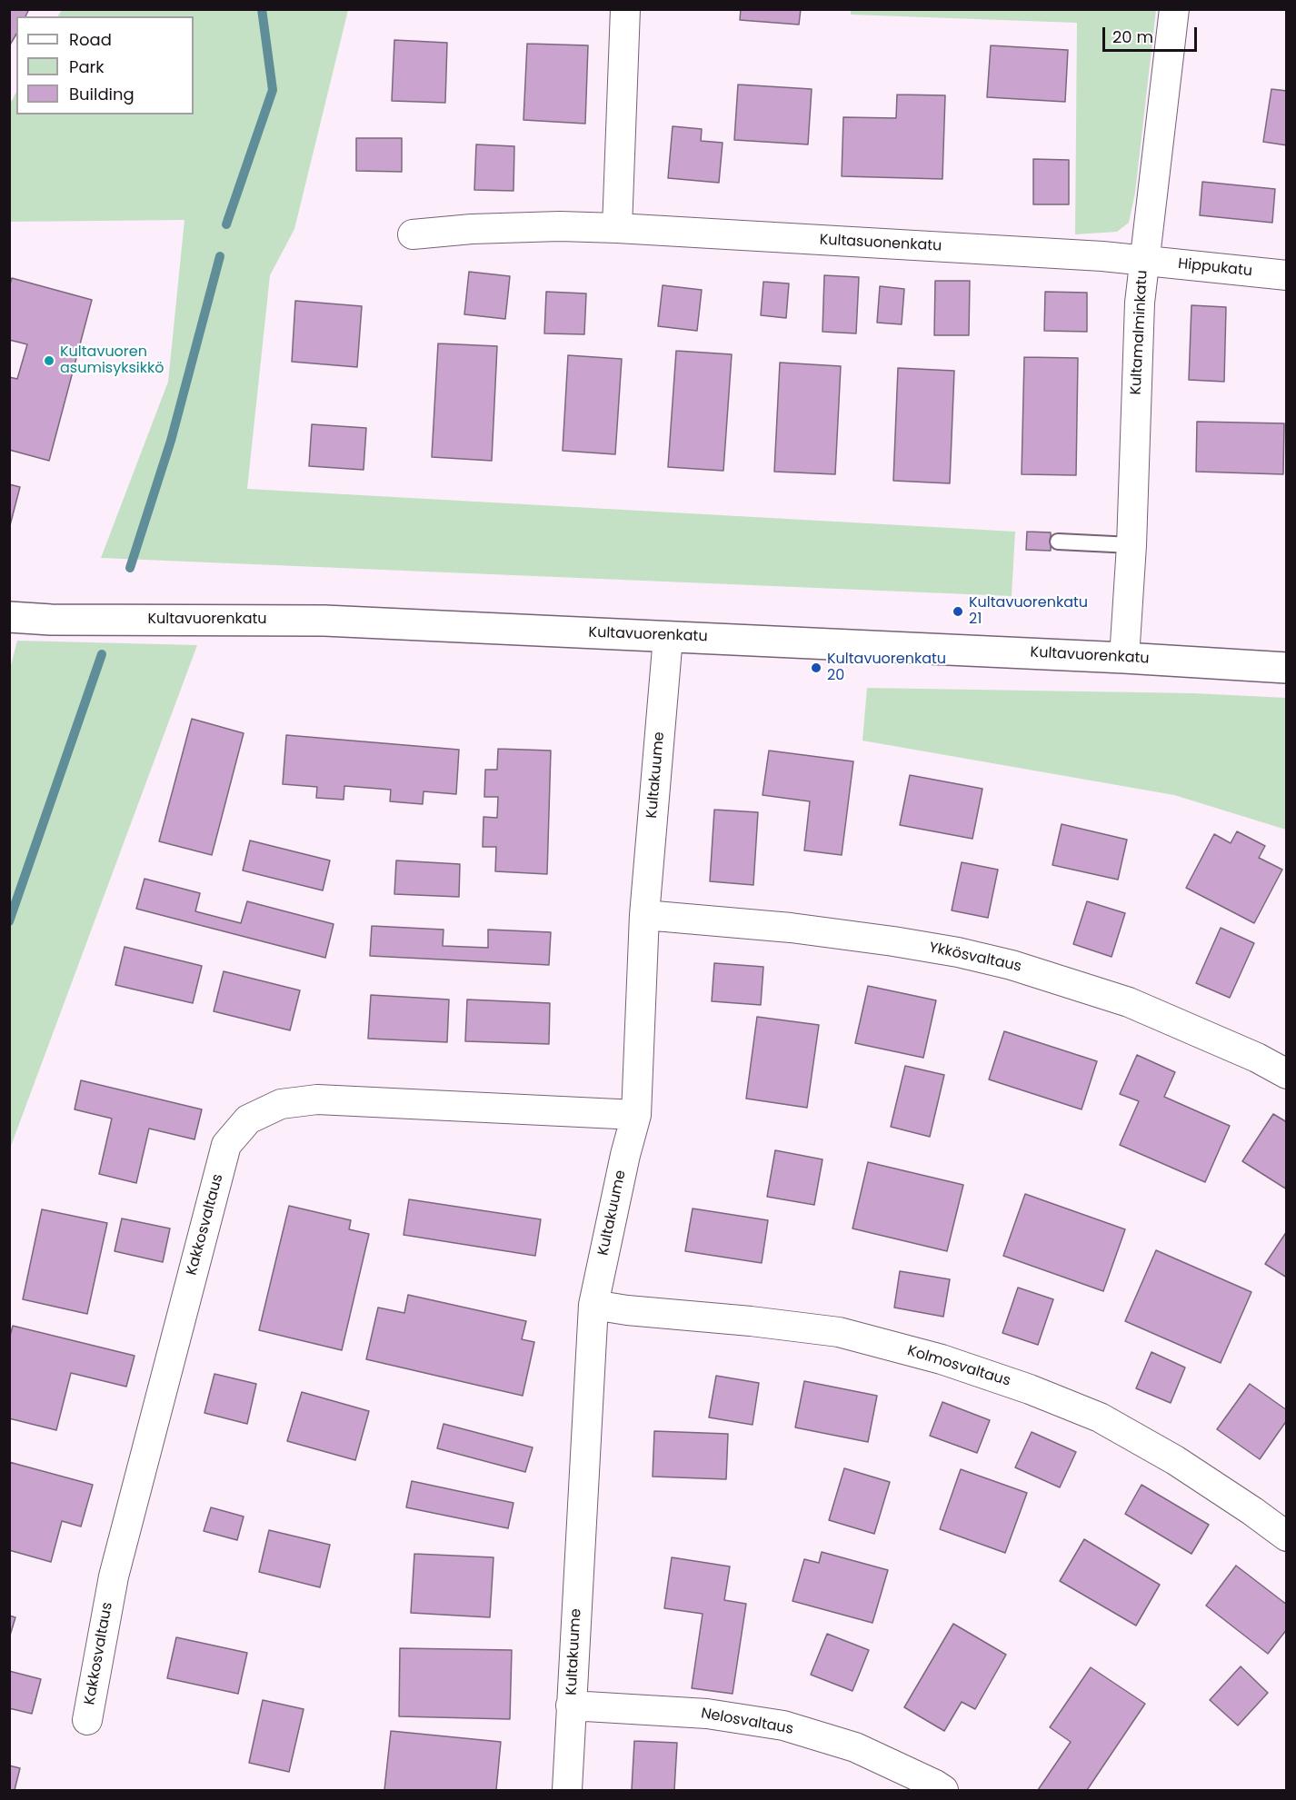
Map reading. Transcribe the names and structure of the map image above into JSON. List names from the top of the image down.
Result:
{
  "streets": {
    "street": [
      "Kultasuonenkatu",
      "Hippukatu",
      "Kultamalminkatu",
      "Kultavuorenkatu",
      "Kultakuume",
      "Ykkösvaltaus",
      "Kakkosvaltaus",
      "Kolmosvaltaus",
      "Nelosvaltaus"
    ]
  },
  "crossings": [
    ["Kultasuonenkatu", "Hippukatu"],
    ["Kultasuonenkatu", "Kultamalminkatu"],
    ["Hippukatu", "Kultamalminkatu"],
    ["Kultamalminkatu", "Kultavuorenkatu"],
    ["Kultavuorenkatu", "Kultakuume"],
    ["Kultakuume", "Ykkösvaltaus"],
    ["Kultakuume", "Kakkosvaltaus"],
    ["Kultakuume", "Kolmosvaltaus"],
    ["Kultakuume", "Nelosvaltaus"]
  ],
  "places": ["Kultavuoren asumisyksikkö", "Kultavuorenkatu 21", "Kultavuorenkatu 20"],
  "legend": ["Road", "Park", "Building"],
  "scale_bar": "20 m"
}
